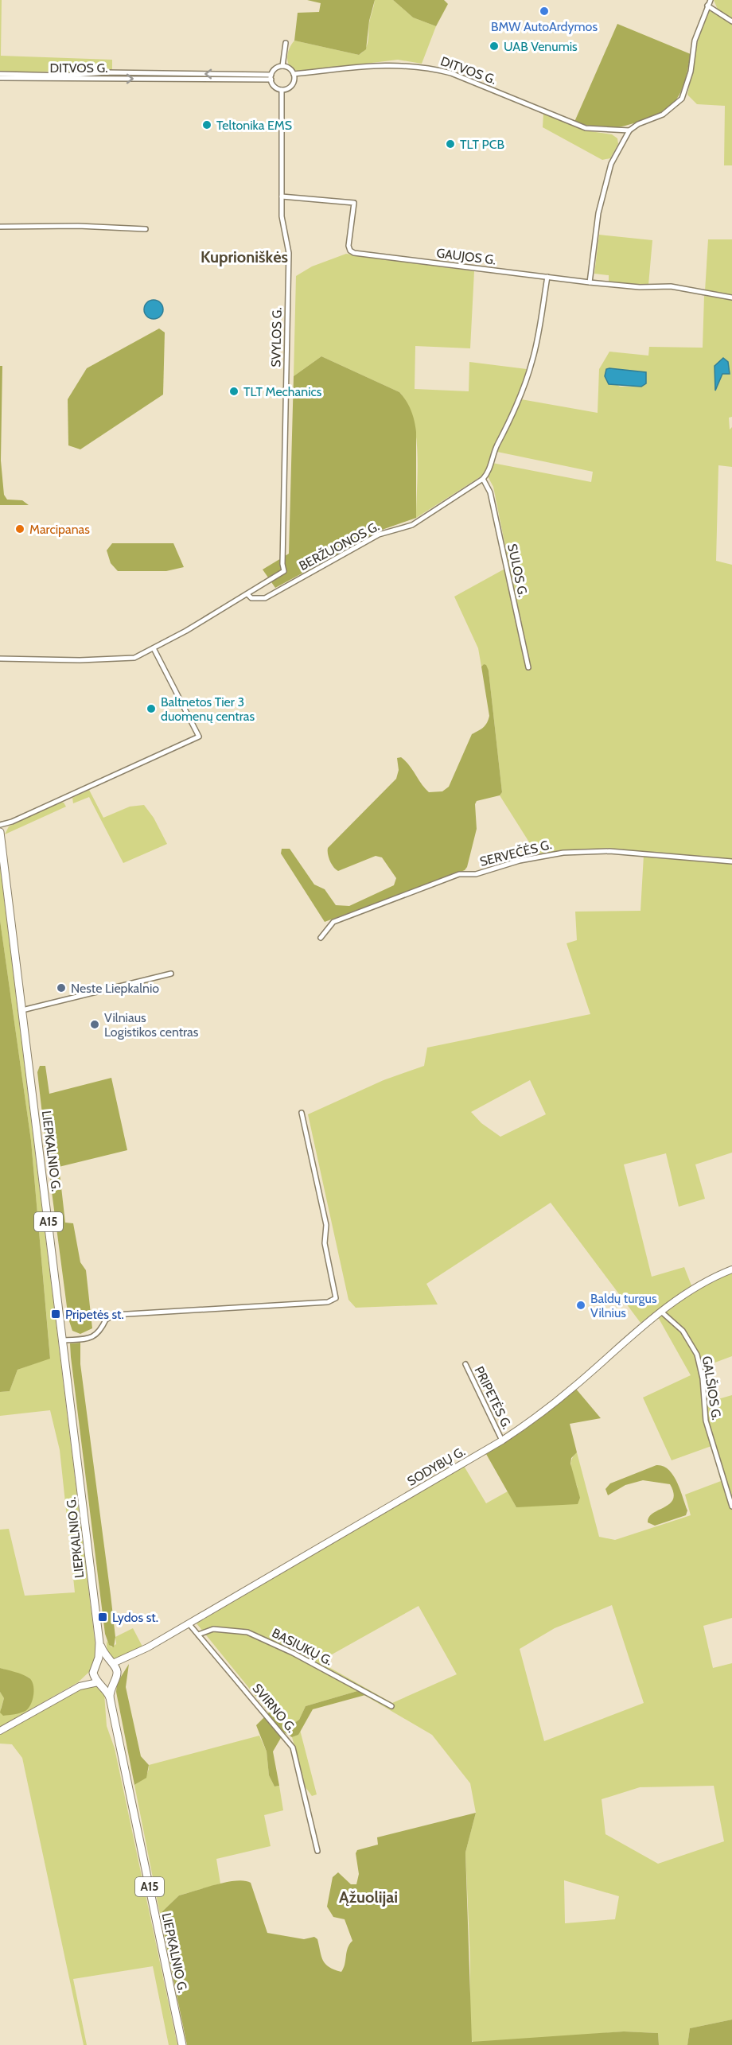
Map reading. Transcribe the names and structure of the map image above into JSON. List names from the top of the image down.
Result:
{
  "streets": {
    "highway": ["LIEPKALNIO G.", "A15"],
    "main road": ["SODYBŲ G."],
    "street": [
      "DITVOS G.",
      "GAUJOS G.",
      "SVYLOS G.",
      "BERŽUONOS G.",
      "SULOS G.",
      "SERVEČĖS G.",
      "GALŠIOS G.",
      "PRIPETĖS G.",
      "BASIUKŲ G.",
      "SVIRNO G."
    ]
  },
  "crossings": [
    ["DITVOS G.", "SVYLOS G."],
    ["GAUJOS G.", "SVYLOS G."],
    ["SVYLOS G.", "BERŽUONOS G."],
    ["BERŽUONOS G.", "SULOS G."],
    ["GALŠIOS G.", "SODYBŲ G."],
    ["PRIPETĖS G.", "SODYBŲ G."],
    ["SODYBŲ G.", "SVIRNO G."],
    ["BASIUKŲ G.", "SVIRNO G."]
  ],
  "districts": ["Kuprioniškės", "Ąžuolijai"],
  "places": {
    "other": [
      "BMW AutoArdymos",
      "UAB Venumis",
      "Teltonika EMS",
      "TLT PCB",
      "TLT Mechanics",
      "Marcipanas",
      "Baltnetos Tier 3 duomenų centras",
      "Neste Liepkalnio",
      "Vilniaus Logistikos centras",
      "Baldų turgus Vilnius"
    ],
    "transit": ["Pripetės st.", "Lydos st."]
  }
}
